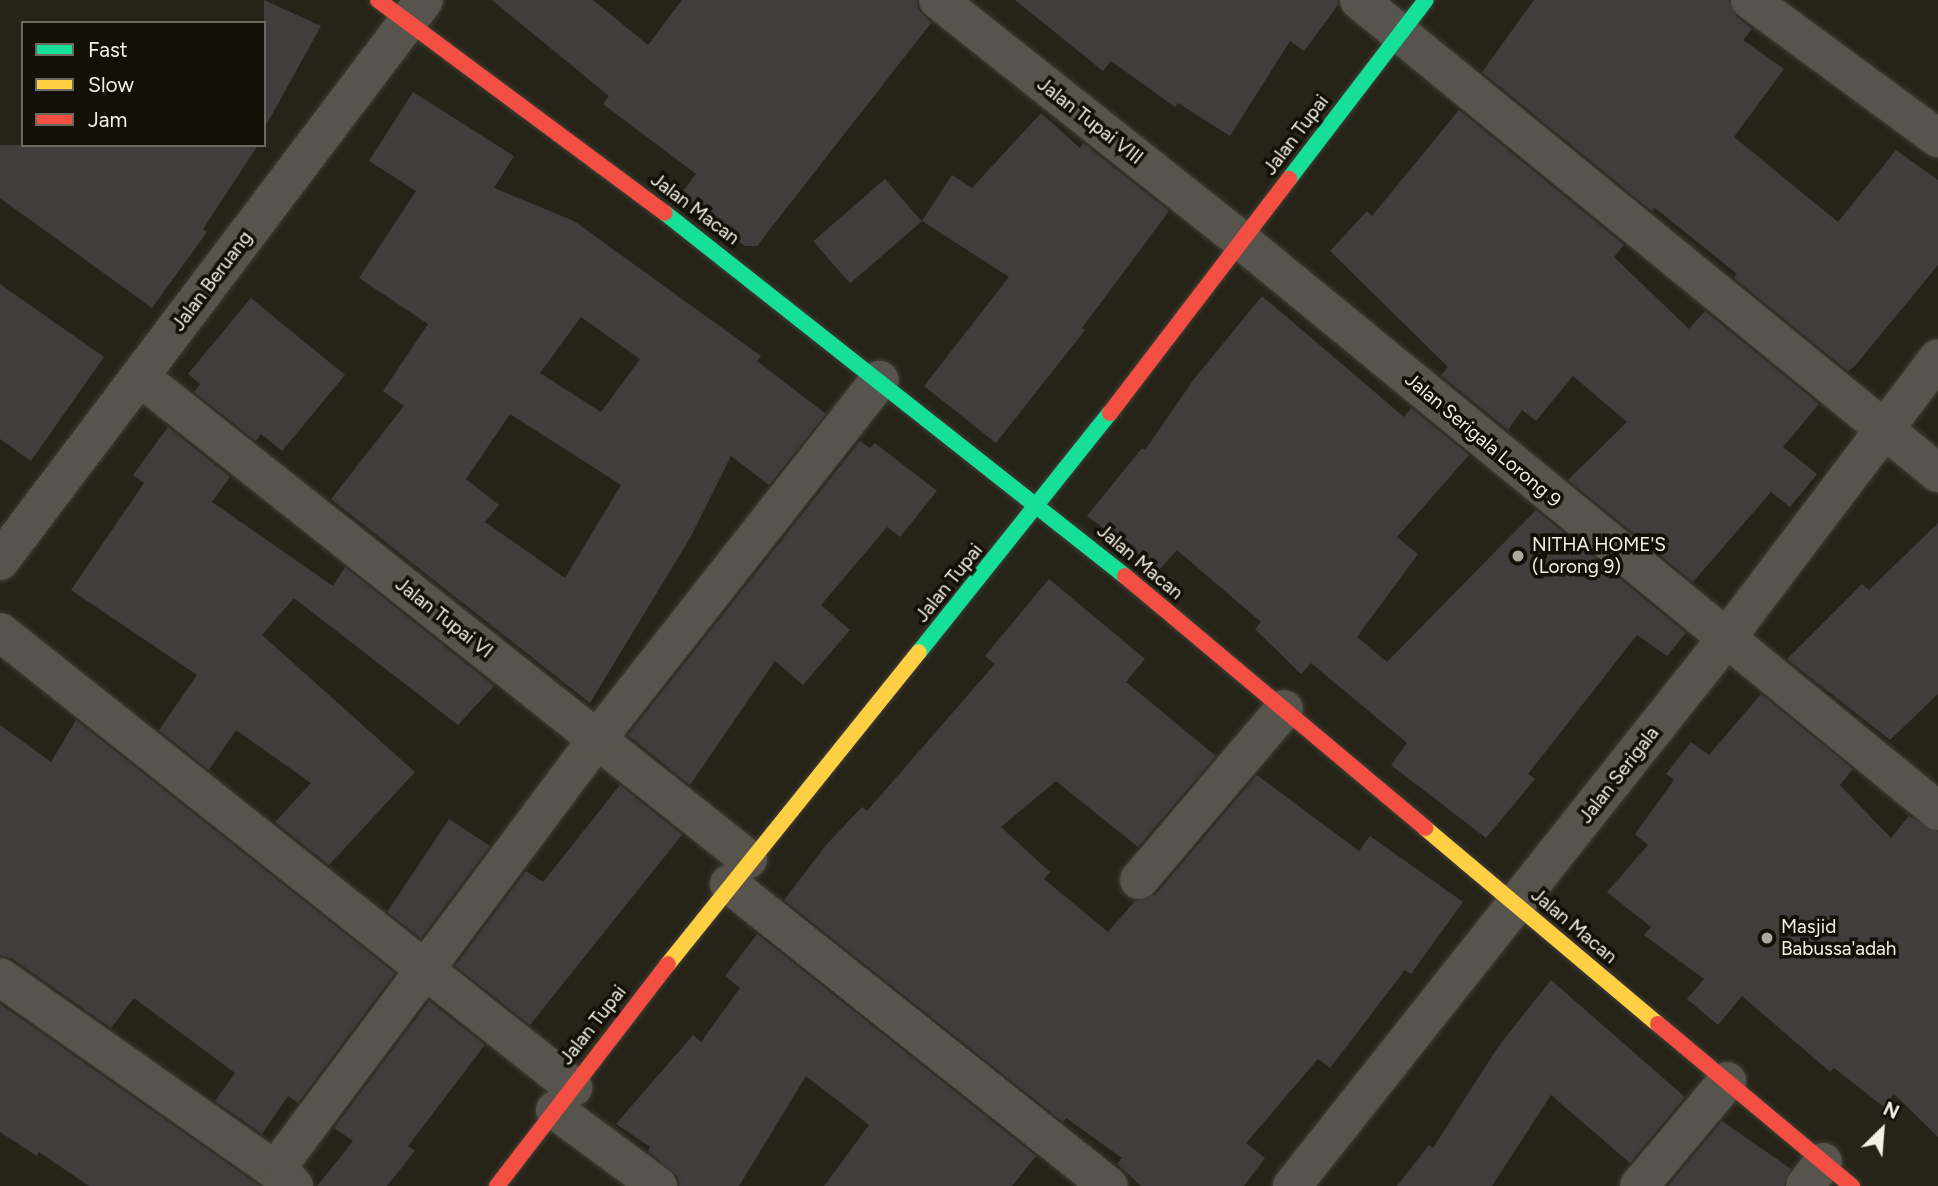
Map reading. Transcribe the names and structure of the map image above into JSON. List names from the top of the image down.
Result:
{
  "streets": {
    "street": [
      "Jalan Tupai VIII",
      "Jalan Tupai",
      "Jalan Macan",
      "Jalan Beruang",
      "Jalan Serigala Lorong 9",
      "Jalan Tupai VI",
      "Jalan Serigala"
    ]
  },
  "crossings": [
    ["Jalan Tupai VIII", "Jalan Tupai"],
    ["Jalan Tupai VIII", "Jalan Serigala Lorong 9"],
    ["Jalan Tupai", "Jalan Macan"],
    ["Jalan Tupai", "Jalan Serigala Lorong 9"],
    ["Jalan Tupai", "Jalan Tupai VI"],
    ["Jalan Macan", "Jalan Beruang"],
    ["Jalan Macan", "Jalan Serigala"],
    ["Jalan Beruang", "Jalan Tupai VI"],
    ["Jalan Serigala Lorong 9", "Jalan Serigala"]
  ],
  "places": ["NITHA HOME'S (Lorong 9)", "Masjid Babussa'adah"],
  "legend": ["Fast", "Slow", "Jam"],
  "north": "top right"
}
